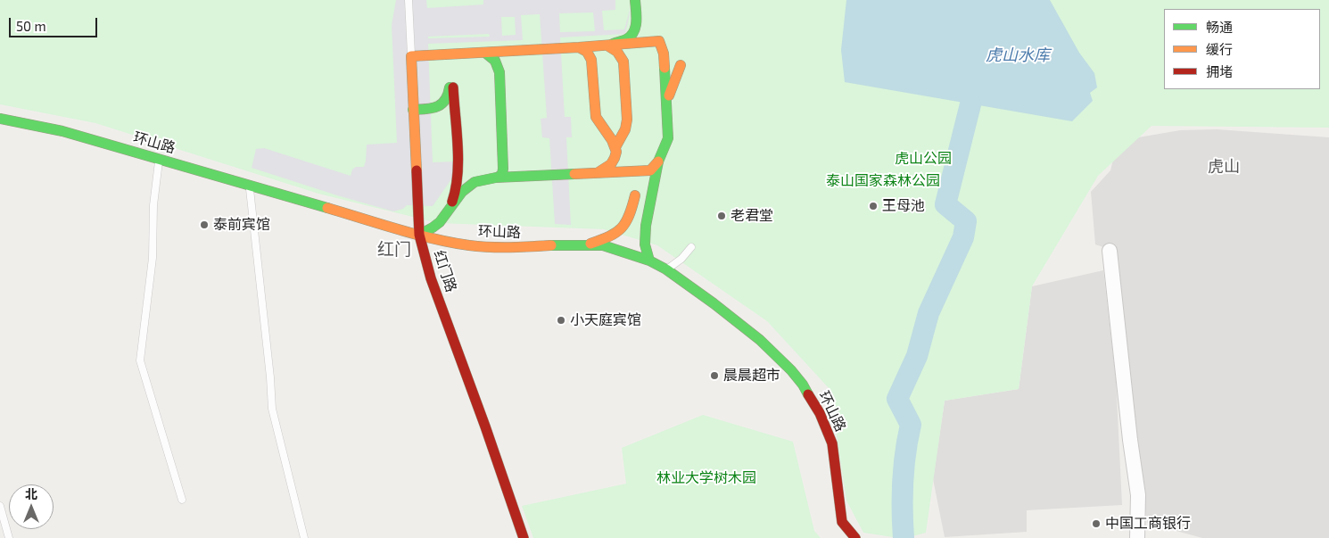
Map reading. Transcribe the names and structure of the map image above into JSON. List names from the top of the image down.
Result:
{
  "streets": {
    "street": ["环山路", "红门路"]
  },
  "crossings": [
    ["环山路", "红门路"]
  ],
  "districts": ["虎山", "红门"],
  "water": ["虎山水库"],
  "parks": ["虎山公园", "泰山国家森林公园", "林业大学树木园"],
  "places": [
    "王母池",
    "老君堂",
    "泰前宾馆",
    "小天庭宾馆",
    "晨晨超市",
    "中国工商银行"
  ],
  "legend": ["畅通", "缓行", "拥堵"],
  "scale_bar": "50 m",
  "north": "top"
}
